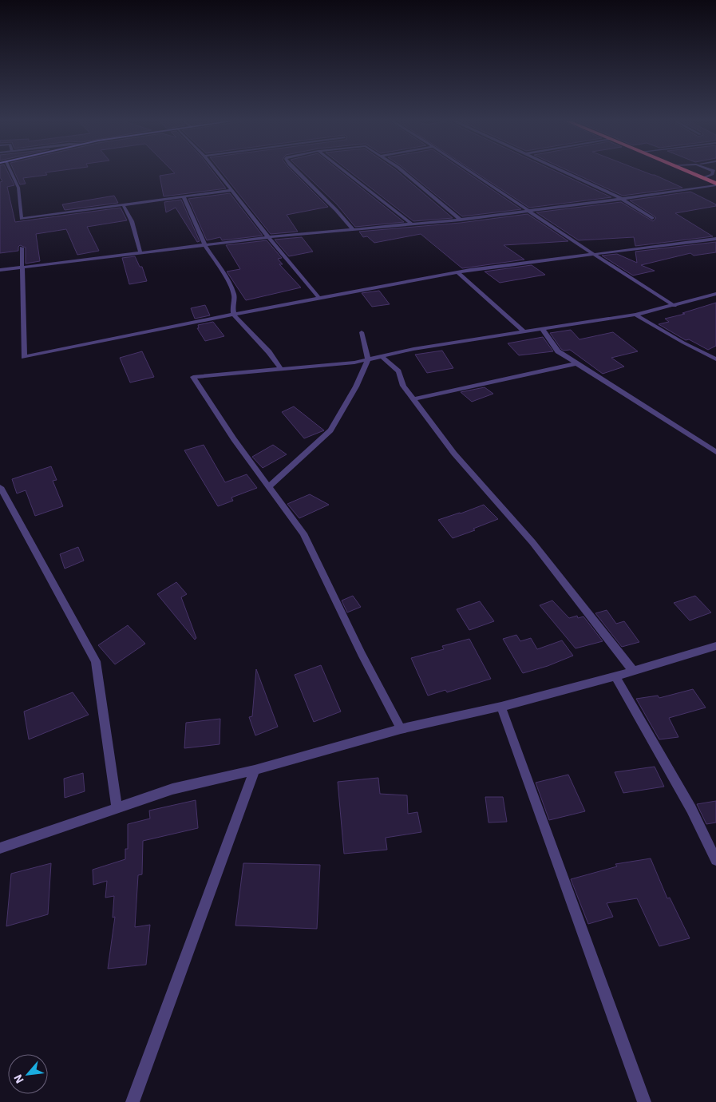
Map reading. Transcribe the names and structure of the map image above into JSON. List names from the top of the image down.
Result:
{
  "north": "bottom left"
}
